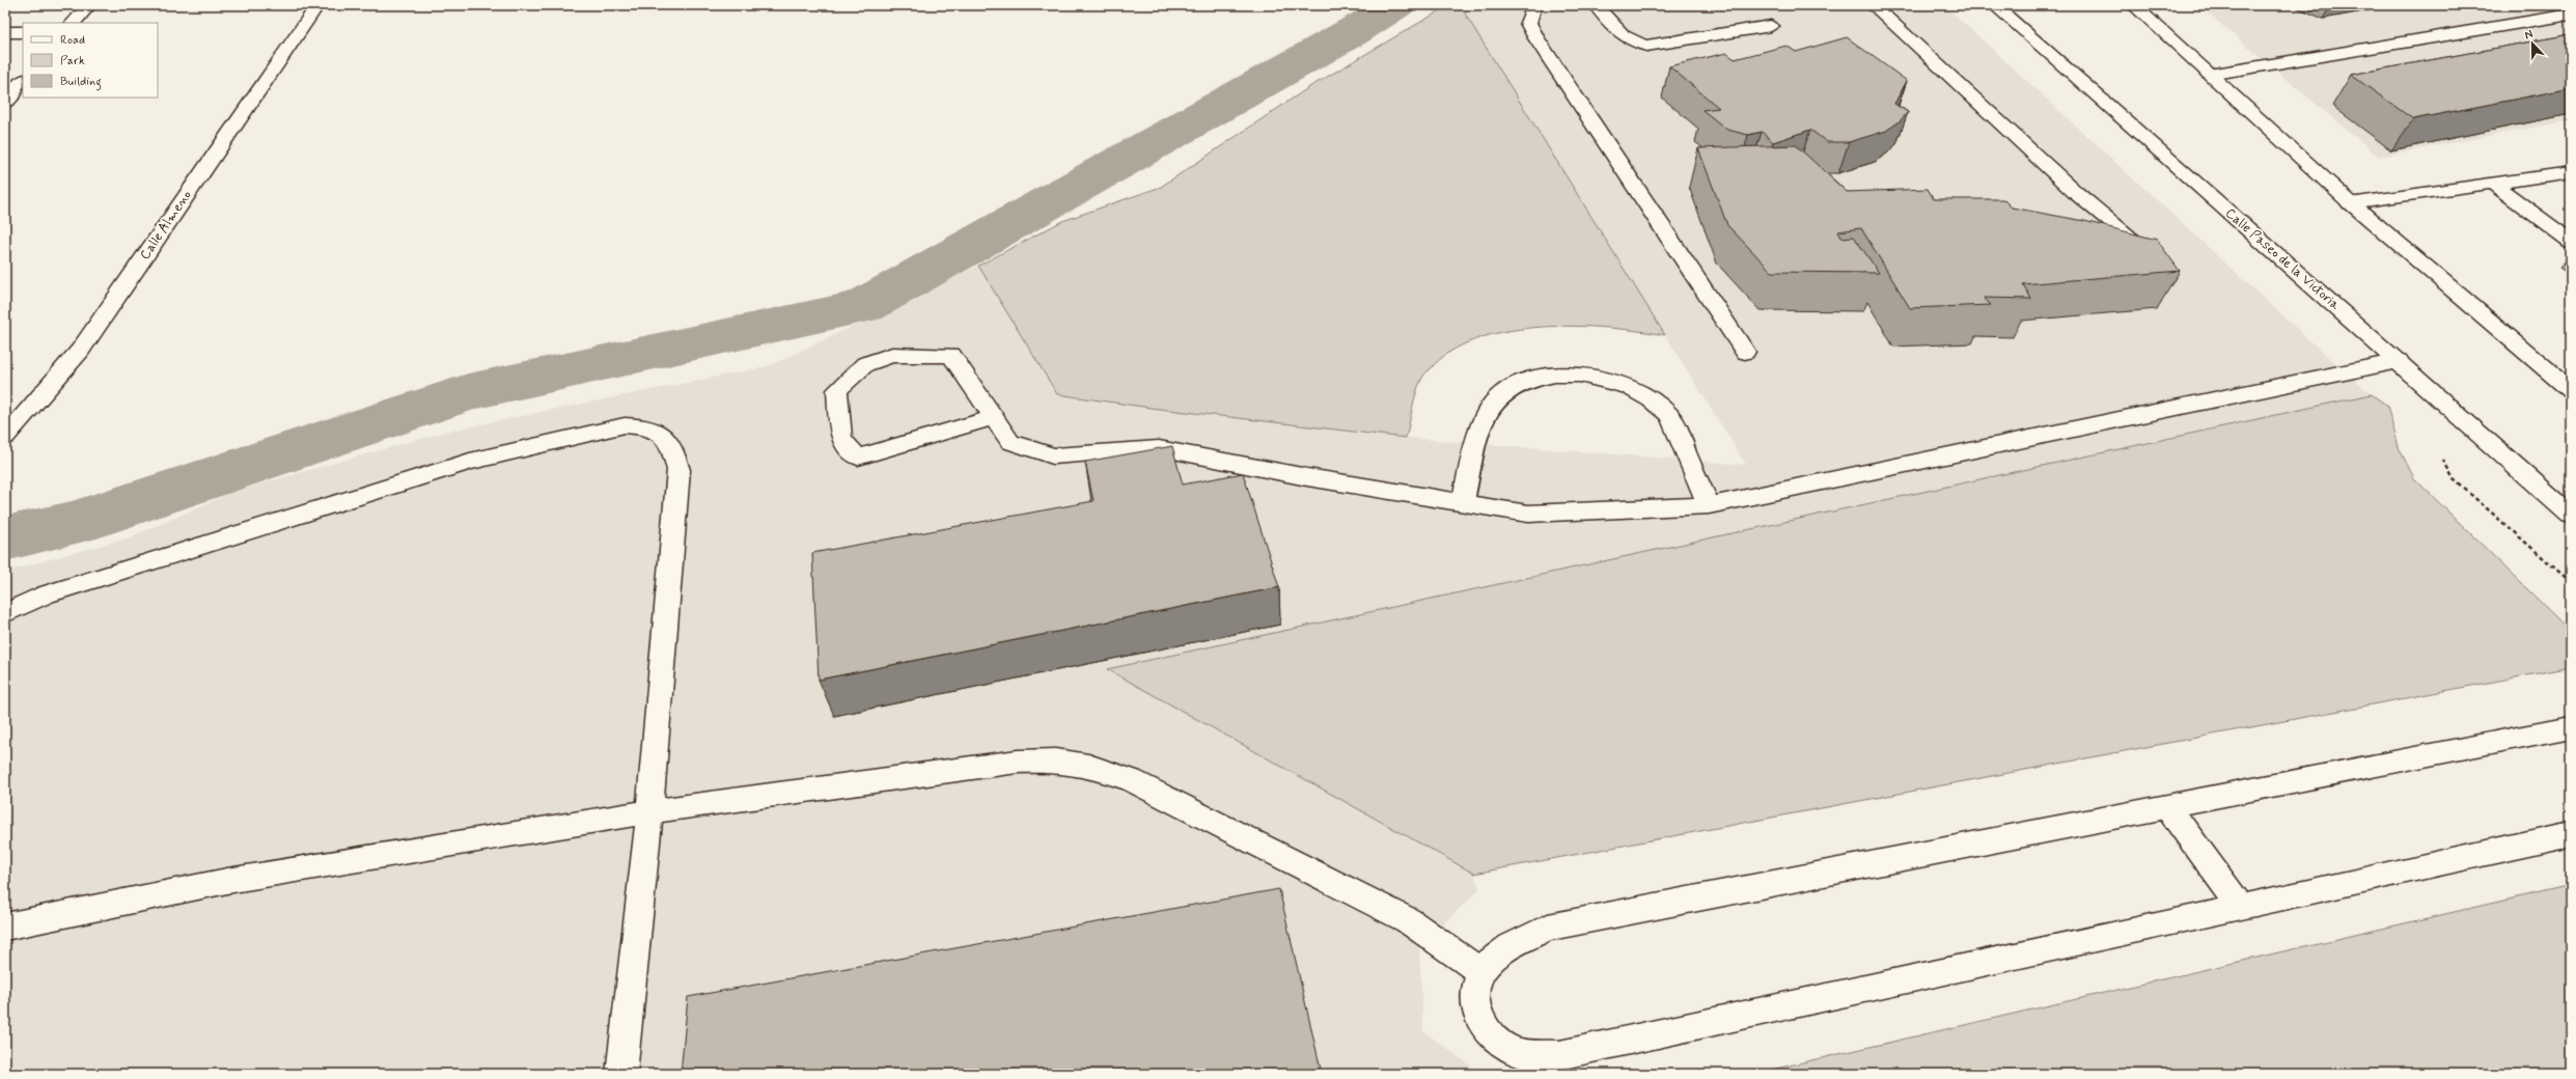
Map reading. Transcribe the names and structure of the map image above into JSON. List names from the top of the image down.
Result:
{
  "streets": {
    "main road": ["Calle Almeno", "Calle Paseo de la Victoria"]
  },
  "legend": ["Road", "Park", "Building"],
  "north": "top"
}
